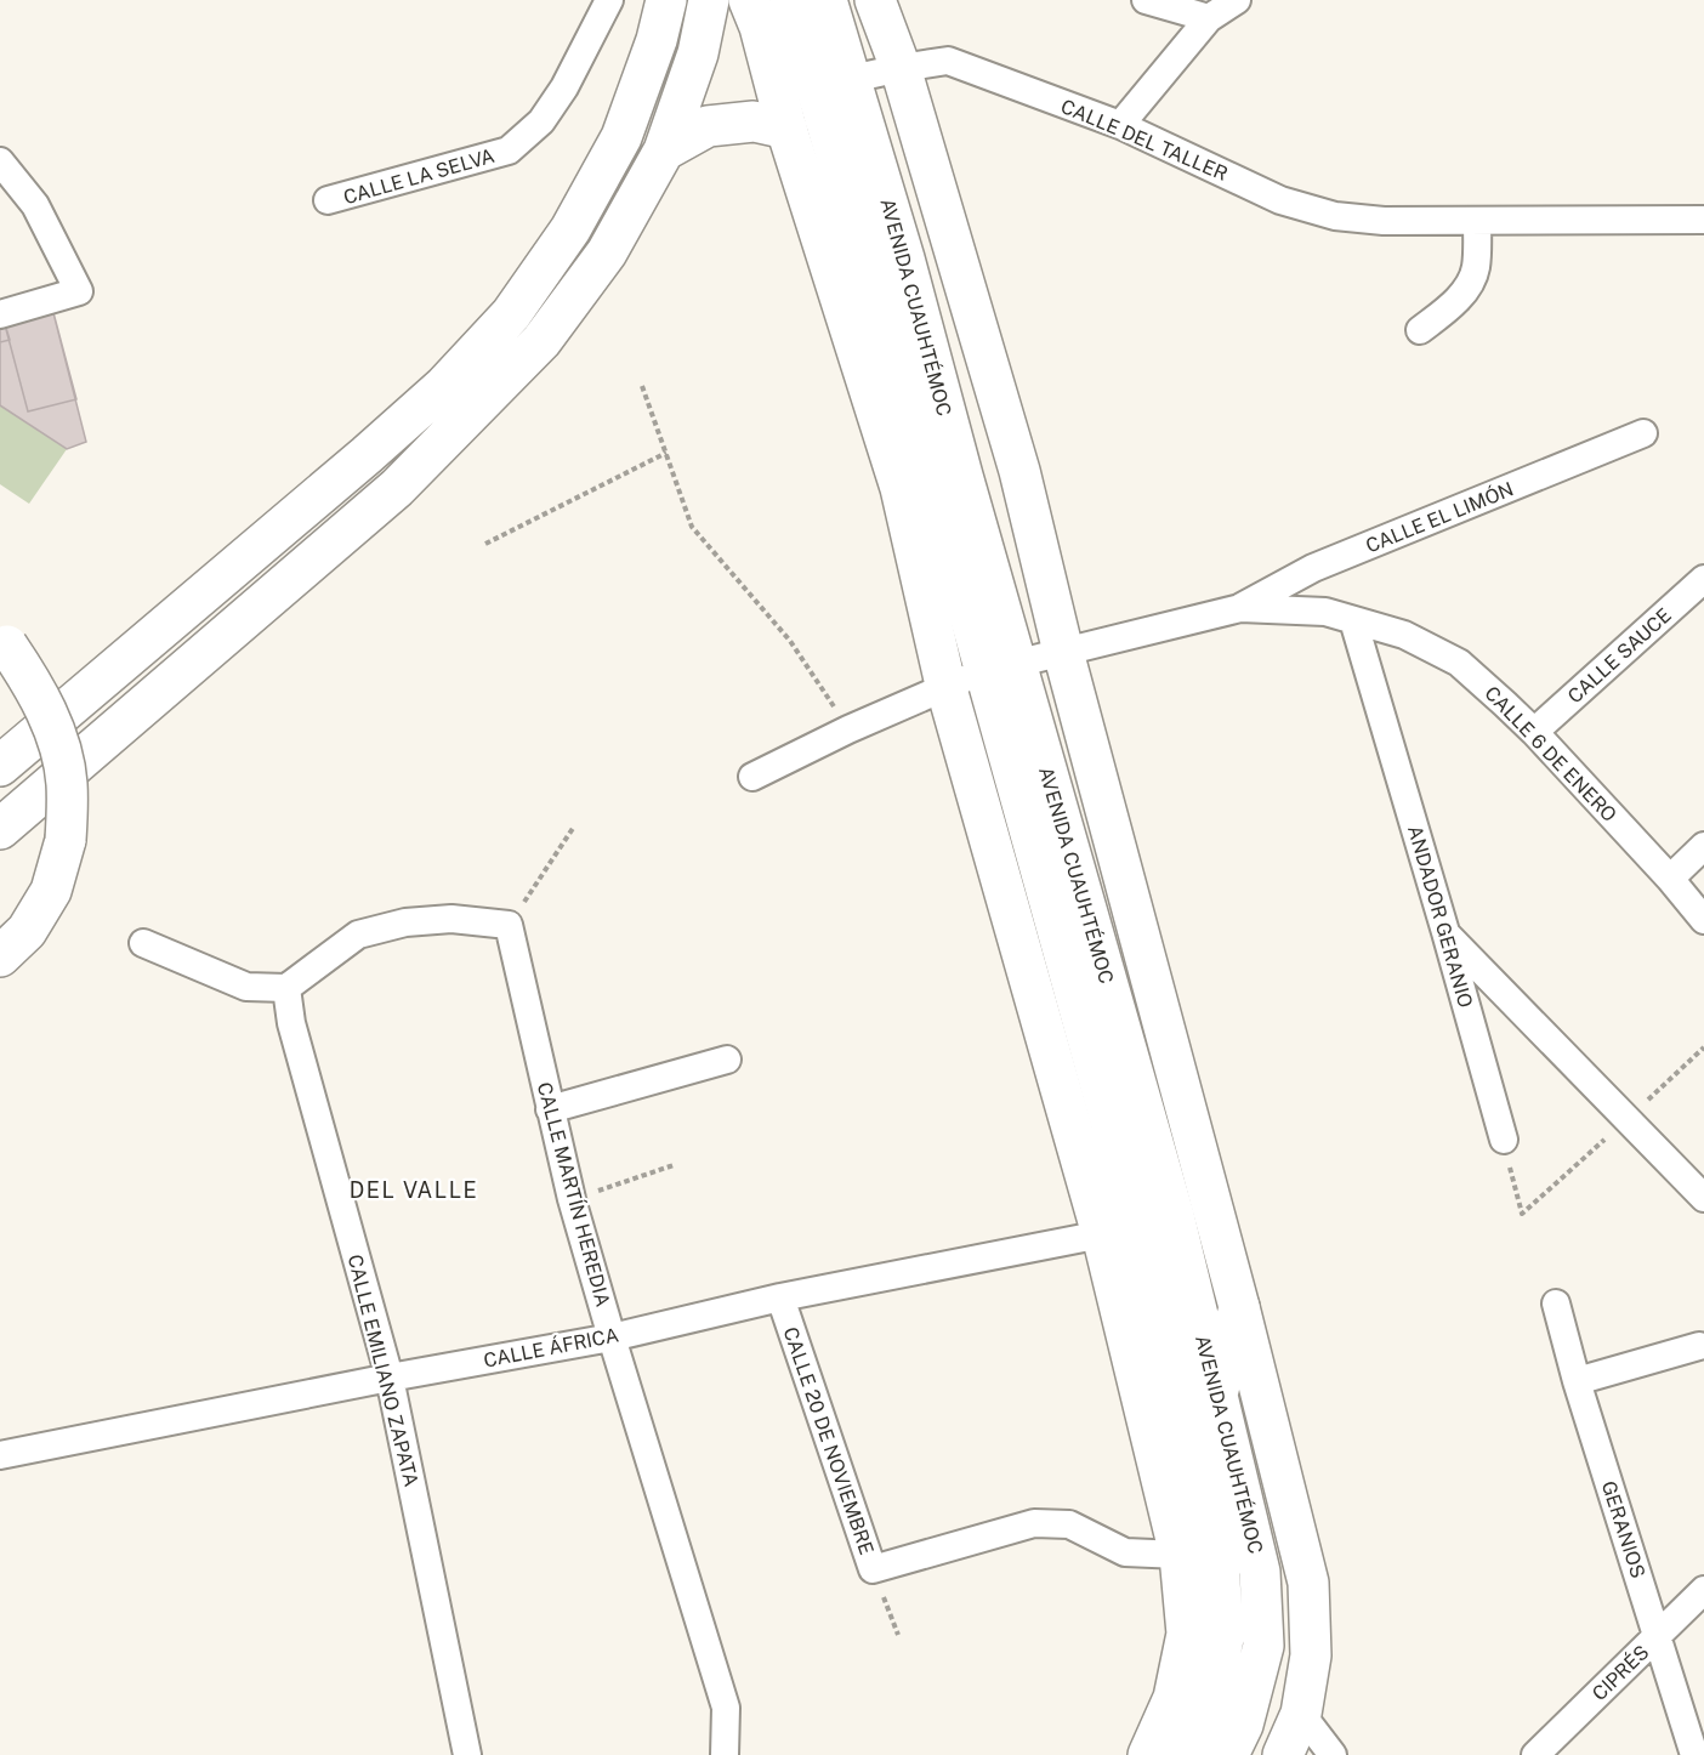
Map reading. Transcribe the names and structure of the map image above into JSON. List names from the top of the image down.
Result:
{
  "streets": {
    "main road": ["AVENIDA CUAUHTÉMOC"],
    "street": [
      "CALLE DEL TALLER",
      "CALLE LA SELVA",
      "CALLE EL LIMÓN",
      "CALLE SAUCE",
      "CALLE 6 DE ENERO",
      "ANDADOR GERANIO",
      "CALLE MARTÍN HEREDIA",
      "CALLE ÁFRICA",
      "CALLE EMILIANO ZAPATA",
      "CALLE 20 DE NOVIEMBRE",
      "GERANIOS",
      "CIPRÉS"
    ]
  },
  "crossings": [
    ["CALLE DEL TALLER", "AVENIDA CUAUHTÉMOC"],
    ["AVENIDA CUAUHTÉMOC", "CALLE 6 DE ENERO"],
    ["CALLE EL LIMÓN", "CALLE 6 DE ENERO"],
    ["CALLE SAUCE", "CALLE 6 DE ENERO"],
    ["CALLE 6 DE ENERO", "ANDADOR GERANIO"],
    ["CALLE MARTÍN HEREDIA", "CALLE ÁFRICA"],
    ["CALLE ÁFRICA", "CALLE EMILIANO ZAPATA"],
    ["CALLE ÁFRICA", "CALLE 20 DE NOVIEMBRE"],
    ["GERANIOS", "CIPRÉS"]
  ],
  "districts": ["DEL VALLE"]
}
